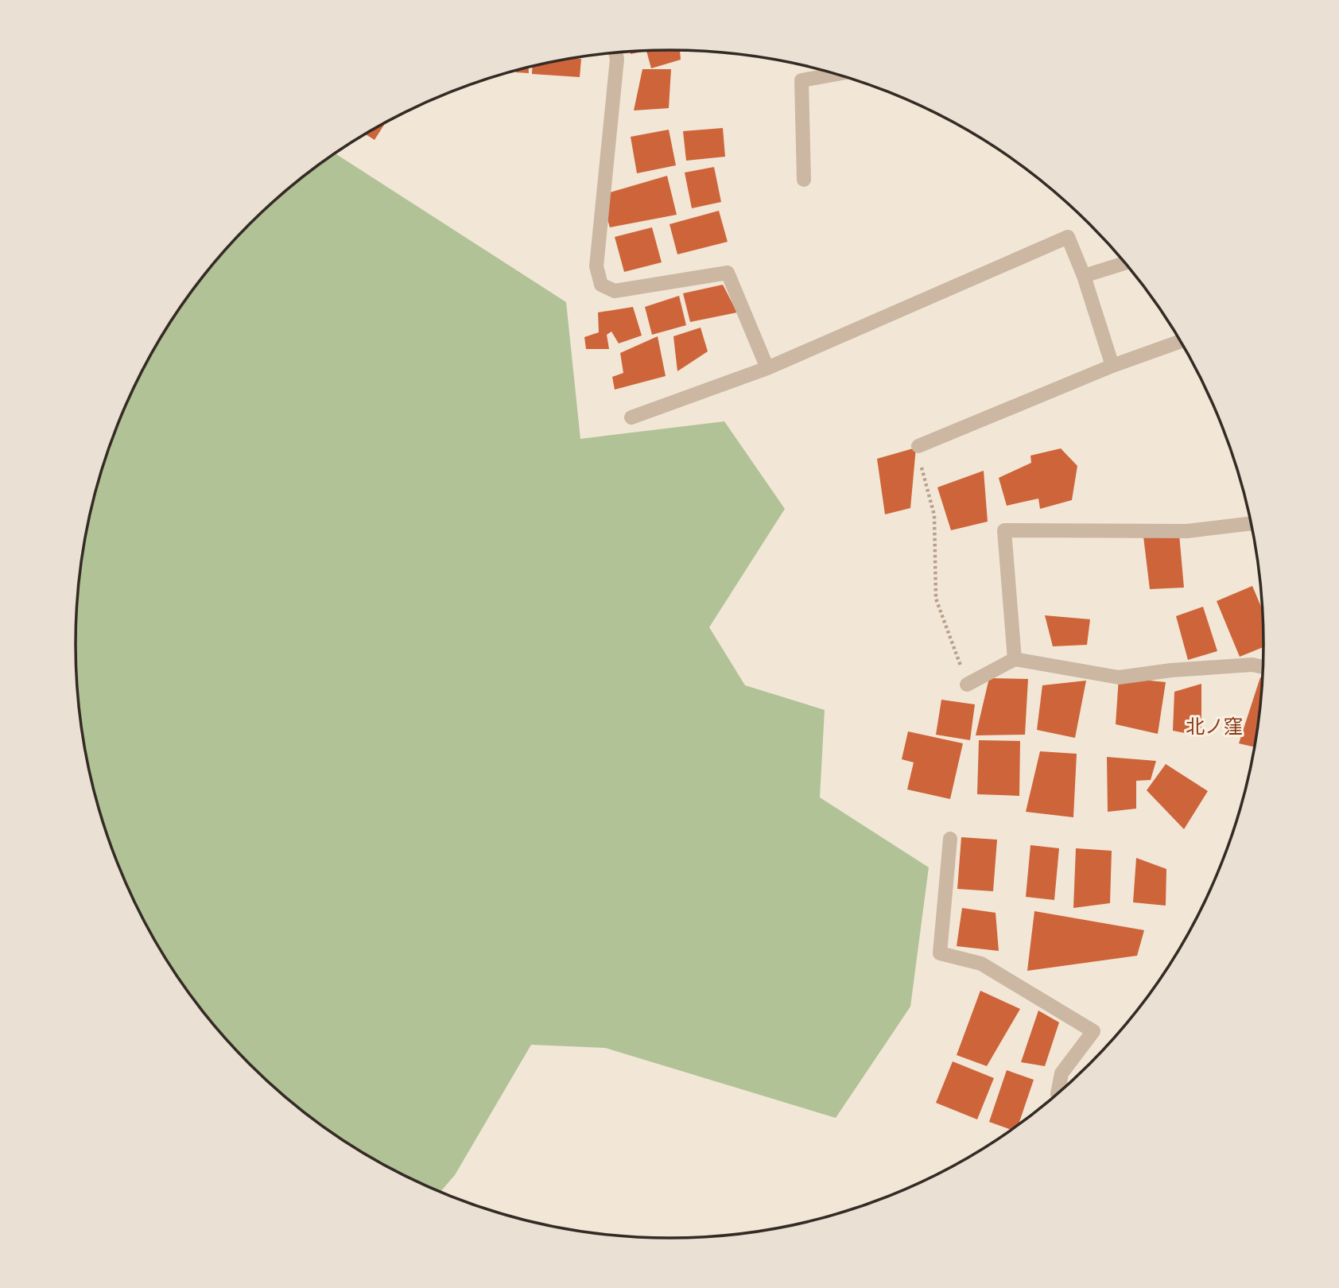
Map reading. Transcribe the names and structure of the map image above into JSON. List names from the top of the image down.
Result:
{
  "districts": ["北ノ窪"]
}
